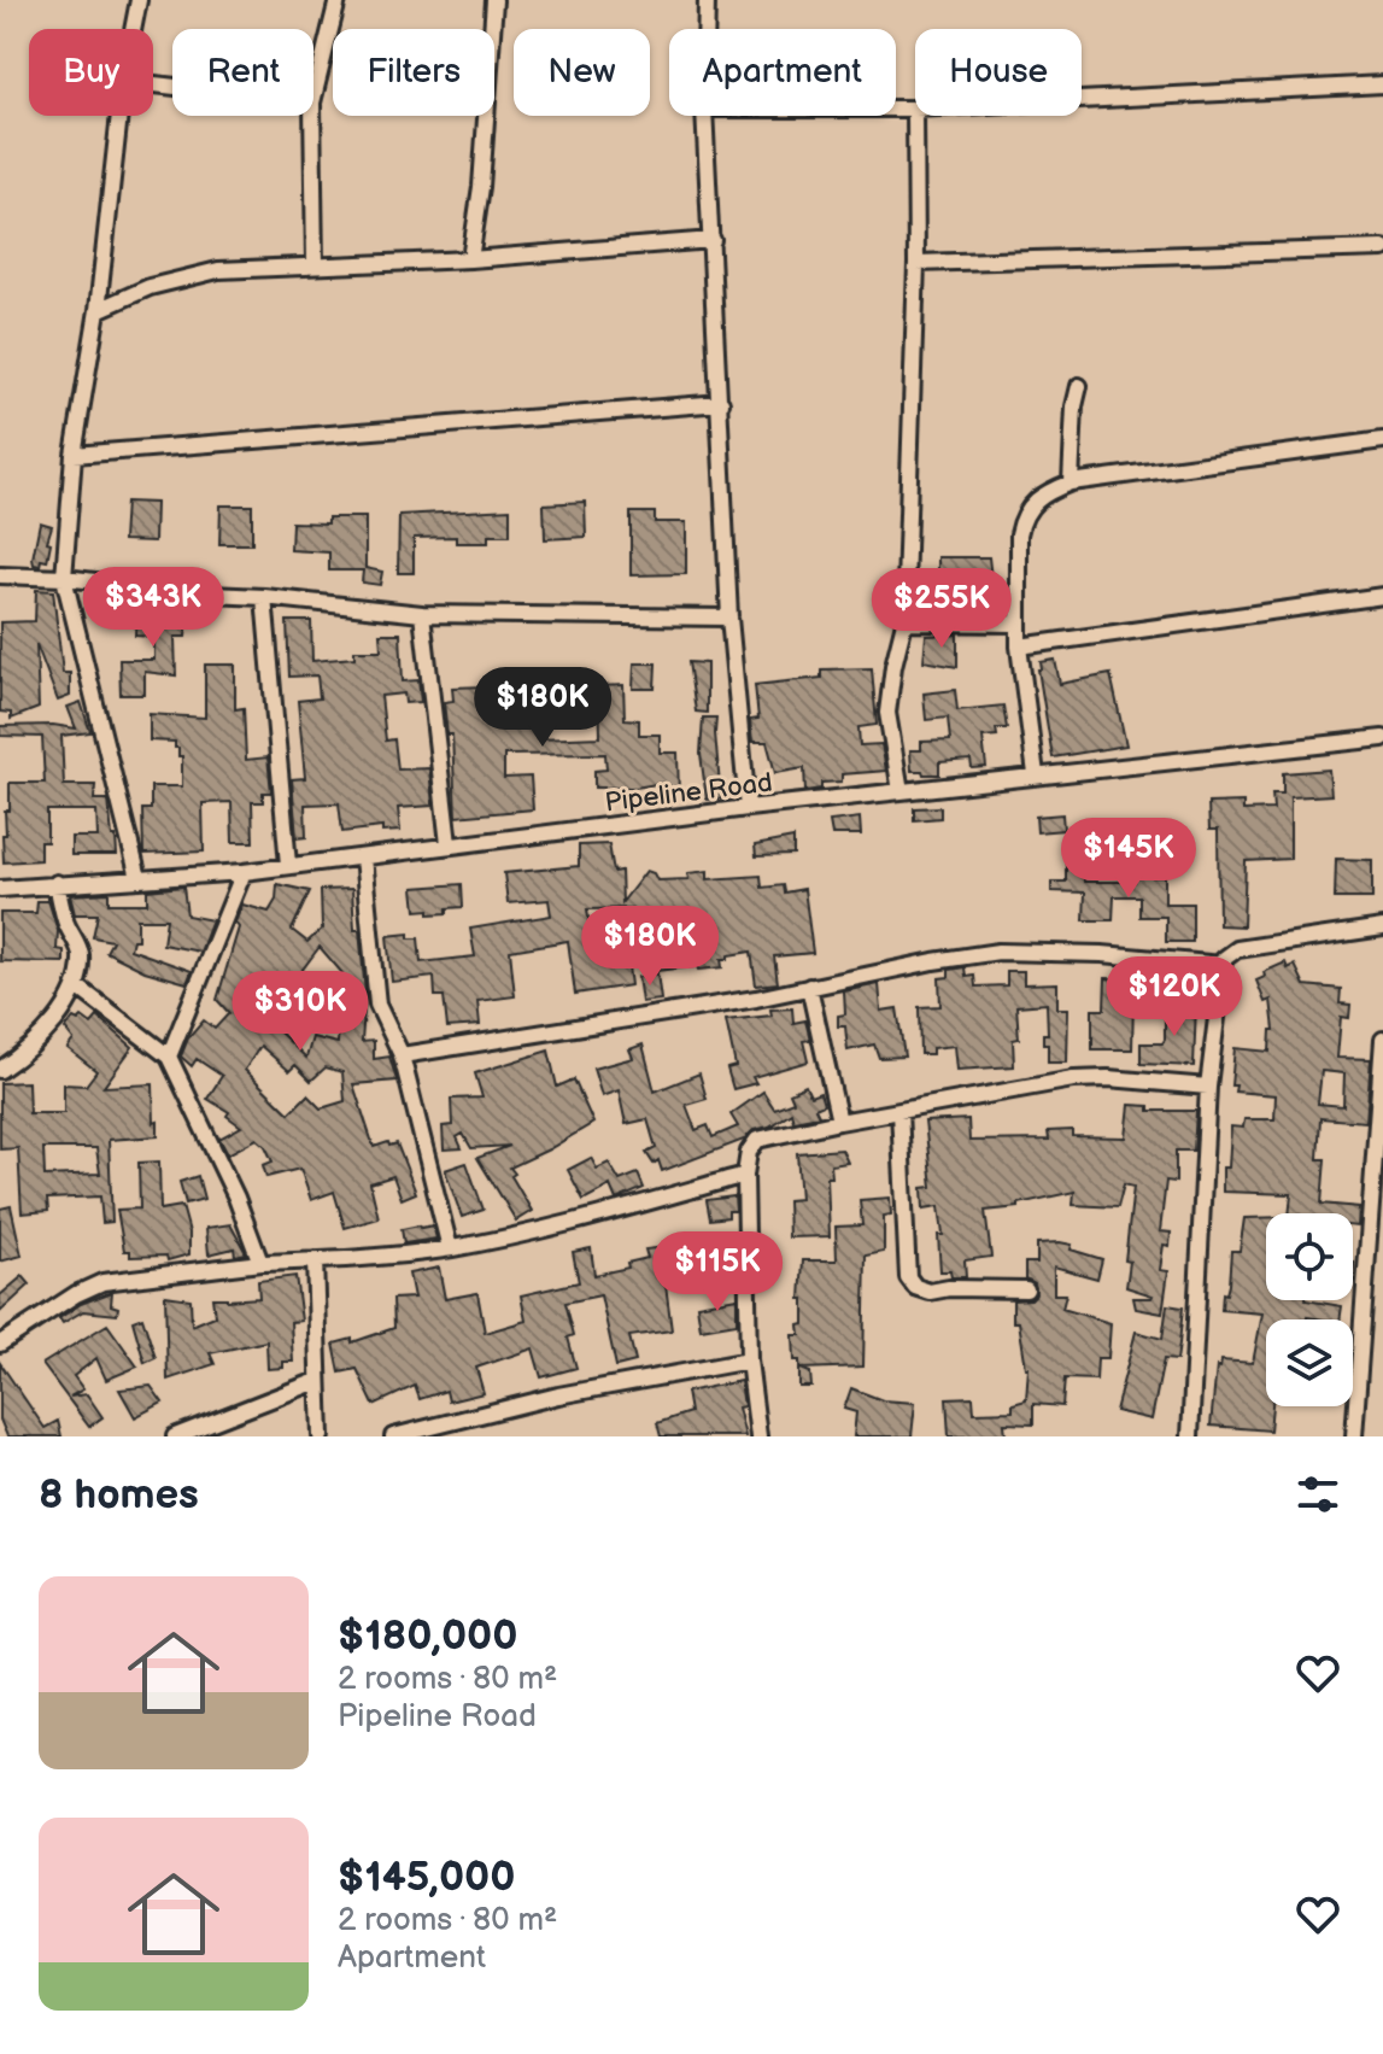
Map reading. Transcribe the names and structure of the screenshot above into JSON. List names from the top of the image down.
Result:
{
  "streets": {
    "street": ["Pipeline Road"]
  },
  "page": {
    "chip": [
      "Buy",
      "Rent",
      "Filters",
      "New",
      "Apartment",
      "House"
    ],
    "price": [
      "$343K",
      "$255K",
      "$180K",
      "$145K",
      "$180K",
      "$120K",
      "$310K",
      "$115K"
    ],
    "heading": "8 homes",
    "list": [
      {
        "name": "$180,000",
        "note": "2 rooms · 80 m² · Pipeline Road"
      },
      {
        "name": "$145,000",
        "note": "2 rooms · 80 m² · Apartment"
      }
    ]
  }
}
